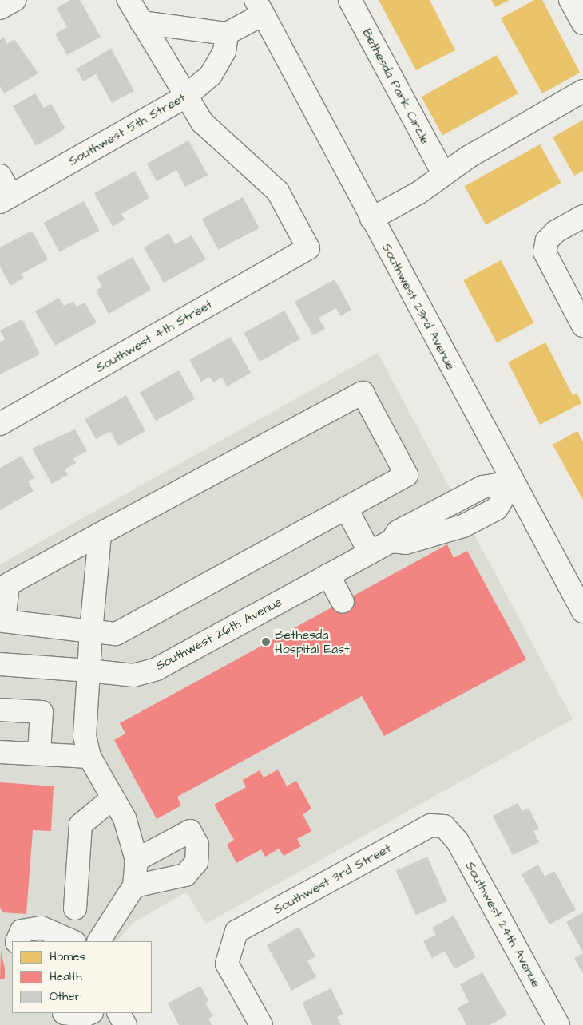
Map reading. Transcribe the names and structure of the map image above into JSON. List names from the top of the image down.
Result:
{
  "streets": {
    "street": [
      "Bethesda Park Circle",
      "Southwest 5th Street",
      "Southwest 23rd Avenue",
      "Southwest 4th Street",
      "Southwest 26th Avenue",
      "Southwest 3rd Street",
      "Southwest 24th Avenue"
    ]
  },
  "crossings": [
    ["Southwest 5th Street", "Southwest 4th Street"],
    ["Southwest 23rd Avenue", "Southwest 26th Avenue"],
    ["Southwest 3rd Street", "Southwest 24th Avenue"]
  ],
  "places": ["Bethesda Hospital East"],
  "legend": ["Homes", "Health", "Other"]
}
